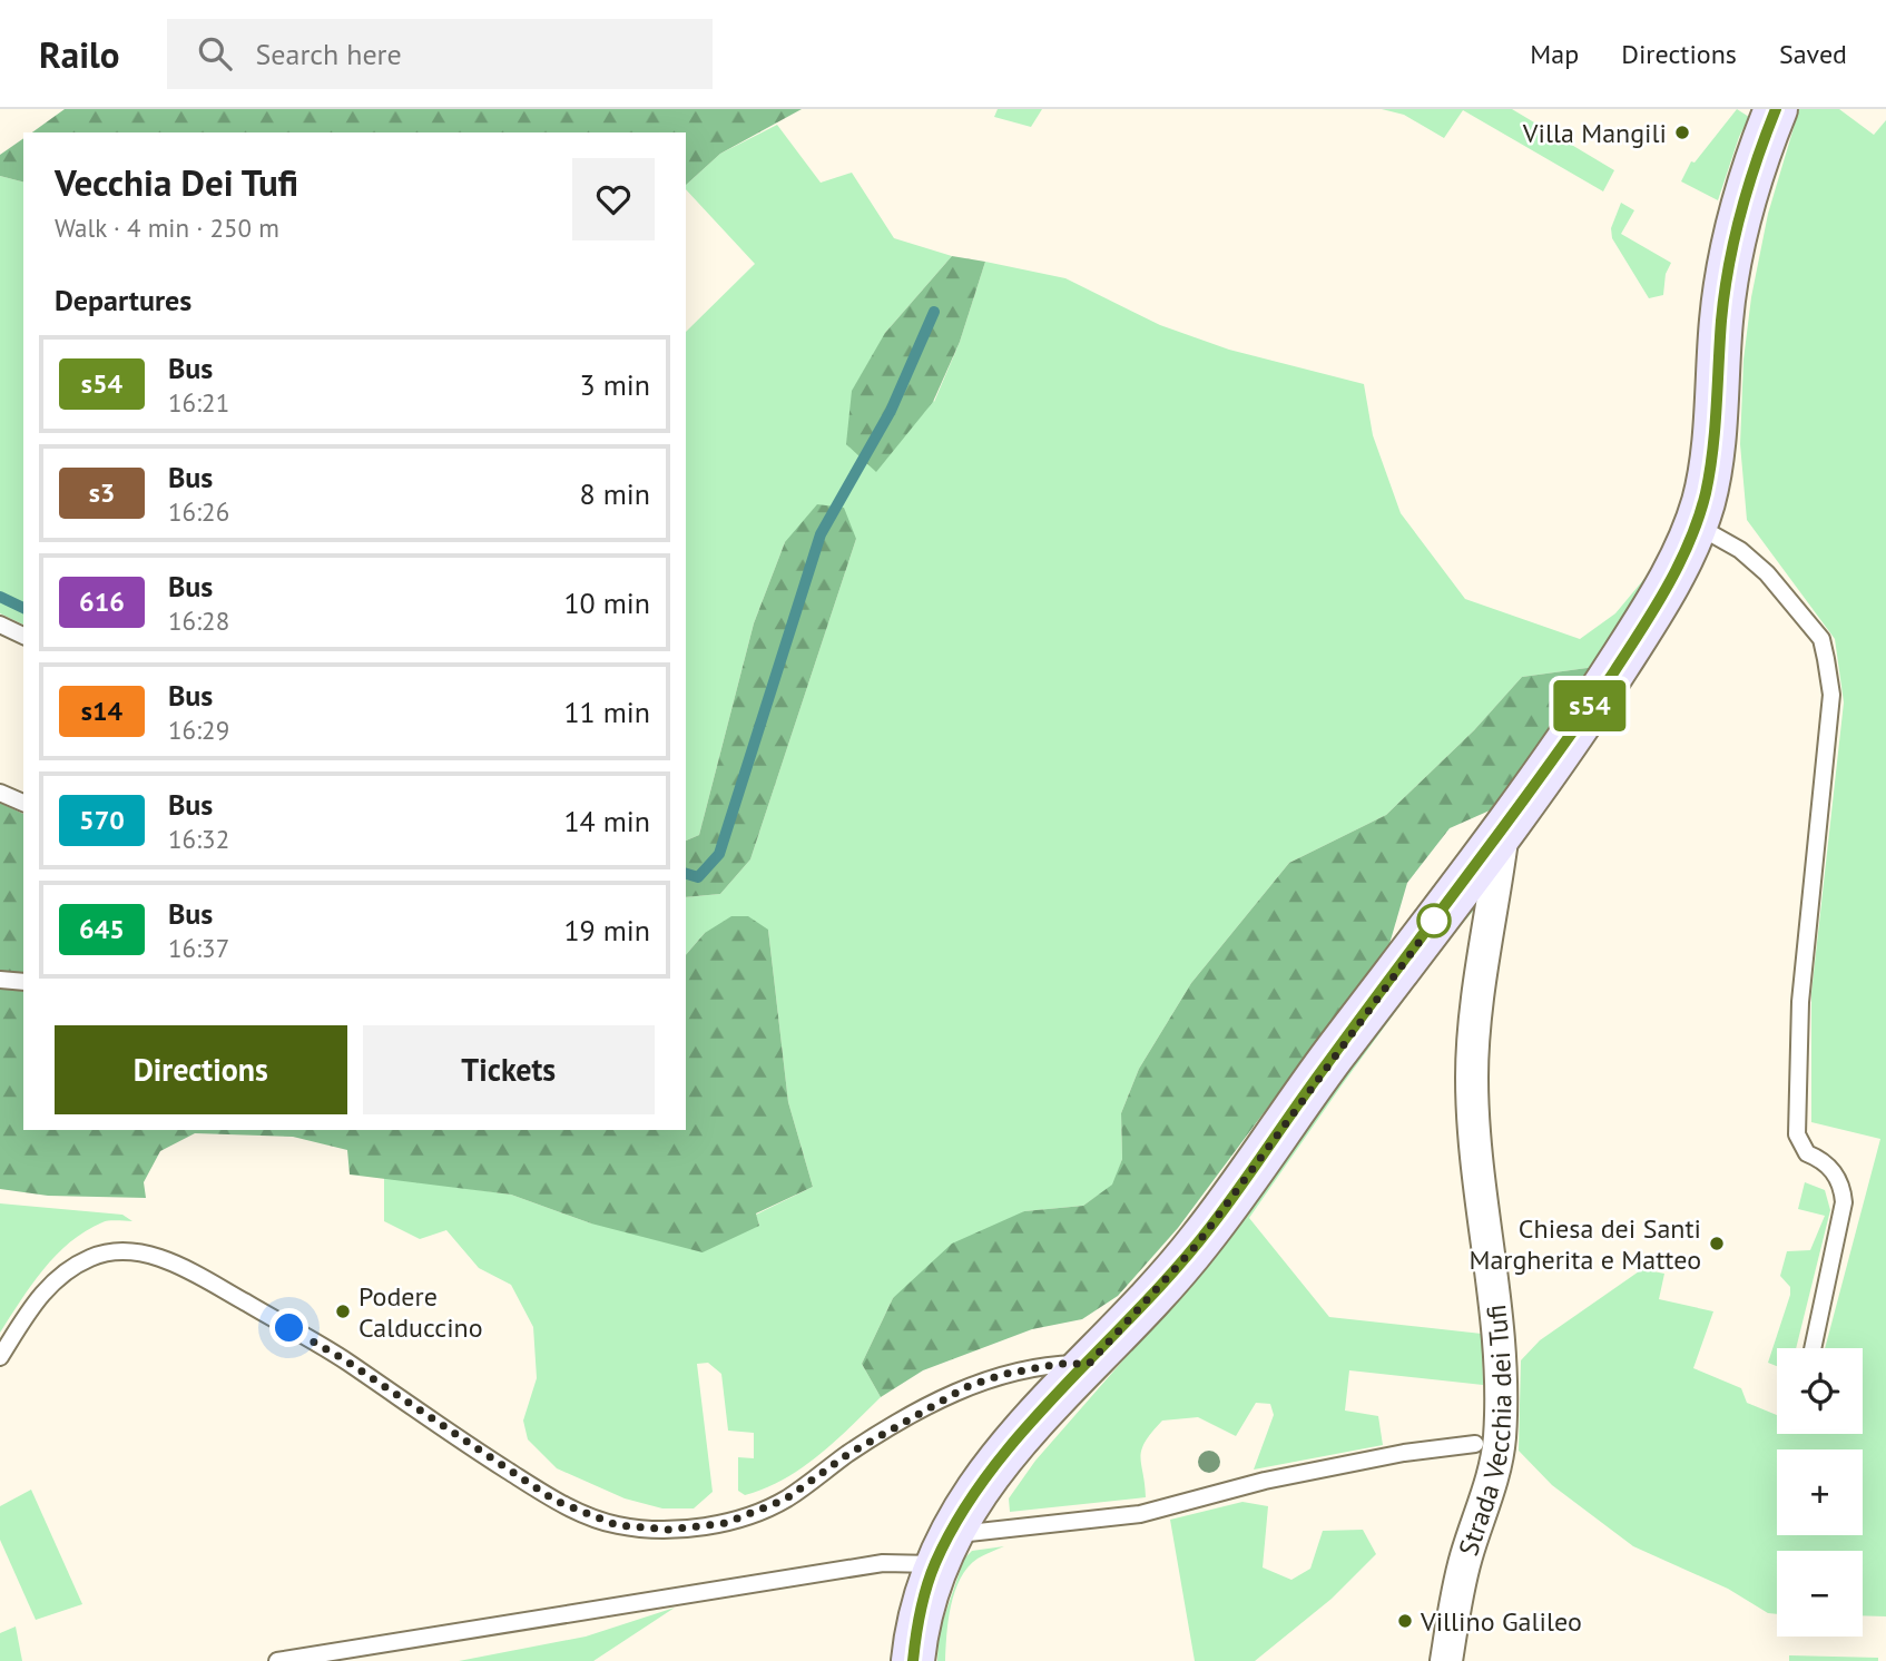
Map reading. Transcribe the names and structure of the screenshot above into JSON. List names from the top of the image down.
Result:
{
  "streets": {
    "street": ["Strada Vecchia dei Tufi"]
  },
  "places": [
    "Villa Mangili",
    "Chiesa dei Santi Margherita e Matteo",
    "Podere Calduccino",
    "Villino Galileo"
  ],
  "lines": ["bus line s54"],
  "page": {
    "header": "Railo",
    "search": "Search here",
    "nav": ["Map", "Directions", "Saved"],
    "on_map": "s54",
    "heading": [
      ["Vecchia Dei Tufi", "Walk · 4 min · 250 m"],
      "Departures"
    ],
    "list": [
      {
        "mark": "s54",
        "name": "Bus",
        "note": "16:21",
        "value": "3 min"
      },
      {
        "mark": "s3",
        "name": "Bus",
        "note": "16:26",
        "value": "8 min"
      },
      {
        "mark": "616",
        "name": "Bus",
        "note": "16:28",
        "value": "10 min"
      },
      {
        "mark": "s14",
        "name": "Bus",
        "note": "16:29",
        "value": "11 min"
      },
      {
        "mark": "570",
        "name": "Bus",
        "note": "16:32",
        "value": "14 min"
      },
      {
        "mark": "645",
        "name": "Bus",
        "note": "16:37",
        "value": "19 min"
      }
    ],
    "buttons": ["Directions", "Tickets"],
    "map_buttons": ["+", "−"]
  }
}
